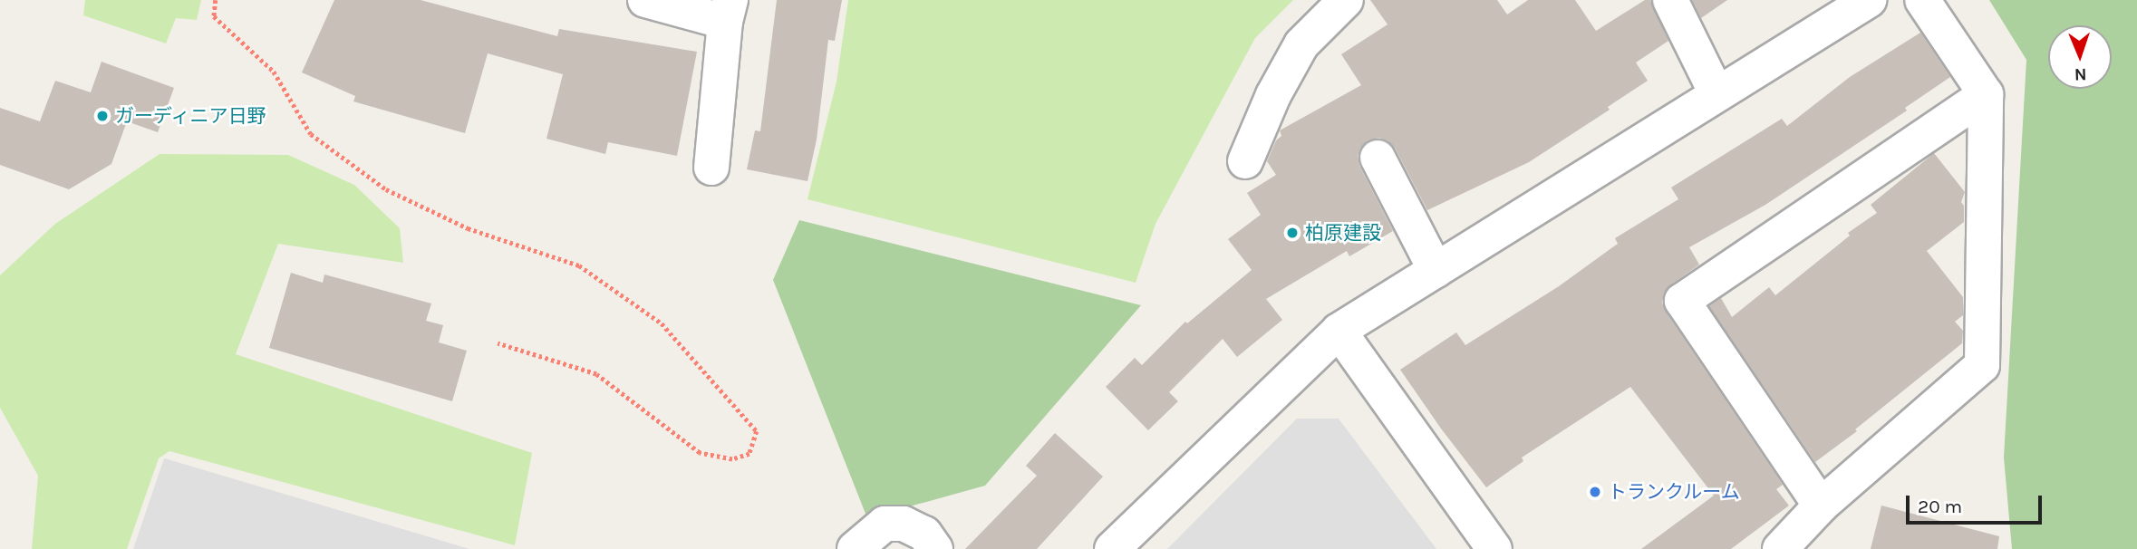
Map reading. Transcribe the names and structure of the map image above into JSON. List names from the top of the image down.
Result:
{
  "places": ["ガーディニア日野", "柏原建設", "トランクルーム"],
  "scale_bar": "20 m",
  "north": "bottom"
}
